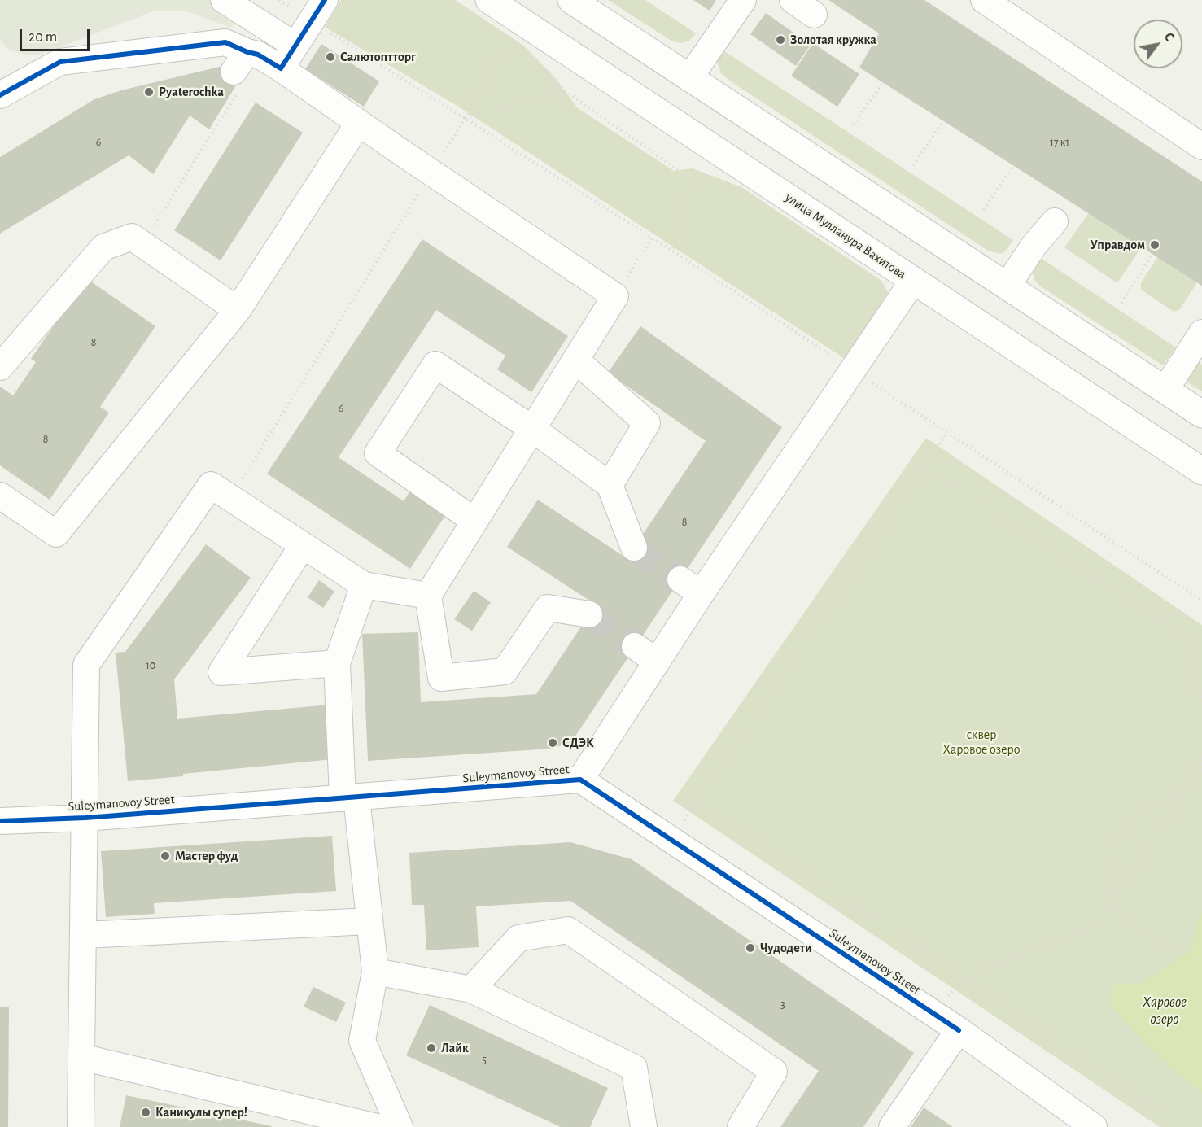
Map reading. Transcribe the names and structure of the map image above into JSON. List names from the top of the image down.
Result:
{
  "streets": {
    "main road": ["улица Мулланура Вахитова"],
    "street": ["Suleymanovoy Street"]
  },
  "water": ["Харовое озеро"],
  "parks": ["сквер Харовое озеро"],
  "places": [
    "Золотая кружка",
    "Салютоптторг",
    "Pyaterochka",
    "Управдом",
    "СДЭК",
    "Мастер фуд",
    "Чудодети",
    "Лайк",
    "Каникулы супер!"
  ],
  "house_numbers": [
    "6",
    "17 к1",
    "8",
    "6",
    "8",
    "8",
    "10",
    "3",
    "5"
  ],
  "scale_bar": "20 m",
  "north": "top right"
}
